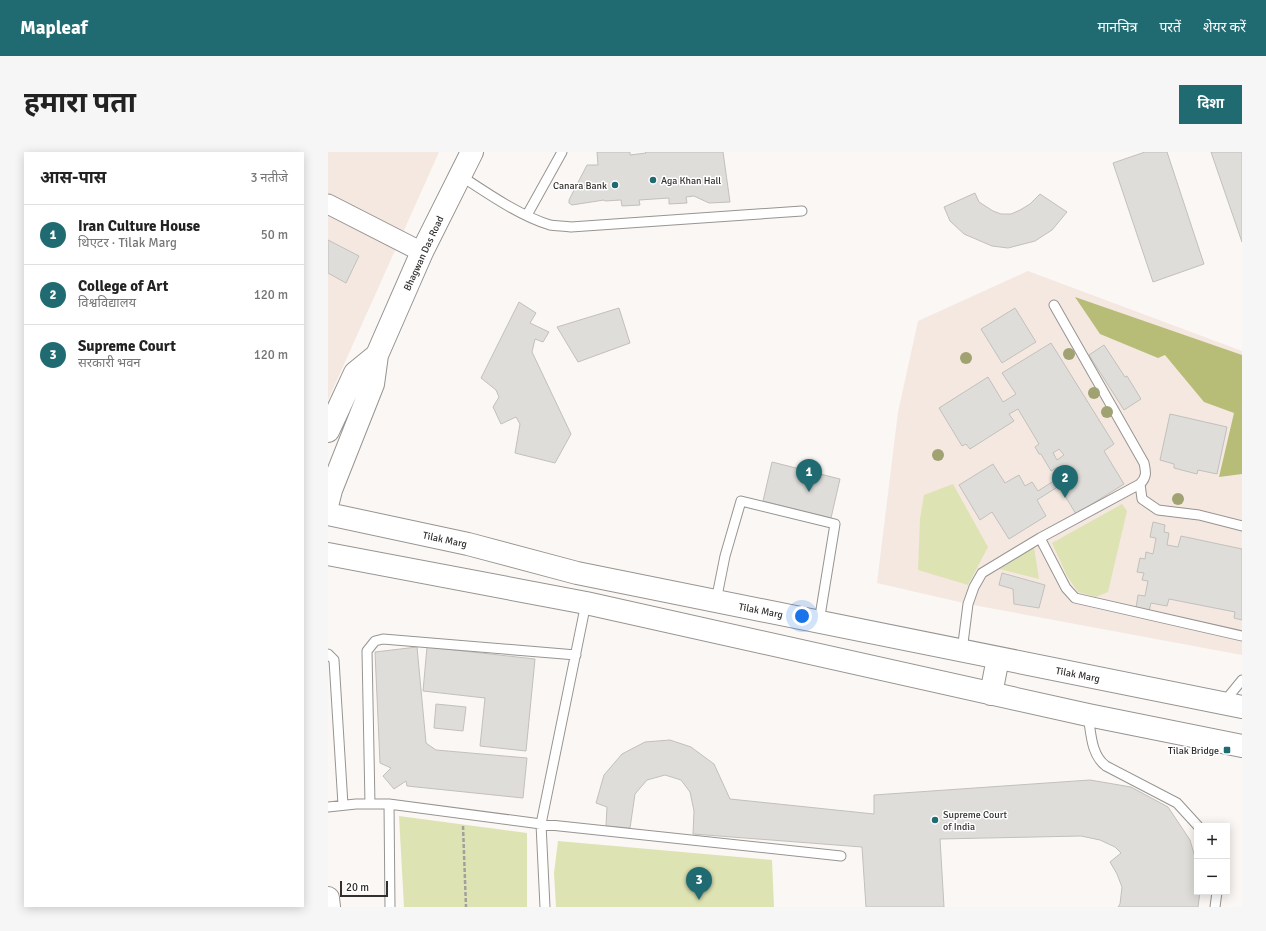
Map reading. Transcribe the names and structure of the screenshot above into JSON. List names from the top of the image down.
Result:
{
  "streets": {
    "main road": ["Bhagwan Das Road", "Tilak Marg"]
  },
  "places": {
    "other": ["Aga Khan Hall", "Canara Bank", "Supreme Court of India"],
    "transit": ["Tilak Bridge"]
  },
  "scale_bar": "20 m",
  "page": {
    "header": "Mapleaf",
    "nav": ["मानचित्र", "परतें", "शेयर करें"],
    "buttons": "दिशा",
    "title": "हमारा पता",
    "heading": ["आस-पास", "3 नतीजे"],
    "list": [
      {
        "mark": "1",
        "name": "Iran Culture House",
        "note": "थिएटर · Tilak Marg",
        "value": "50 m"
      },
      {
        "mark": "2",
        "name": "College of Art",
        "note": "विश्वविद्यालय",
        "value": "120 m"
      },
      {
        "mark": "3",
        "name": "Supreme Court",
        "note": "सरकारी भवन",
        "value": "120 m"
      }
    ],
    "pins": ["1", "2", "3"],
    "map_buttons": ["+", "−"],
    "scale": "20 m"
  }
}
